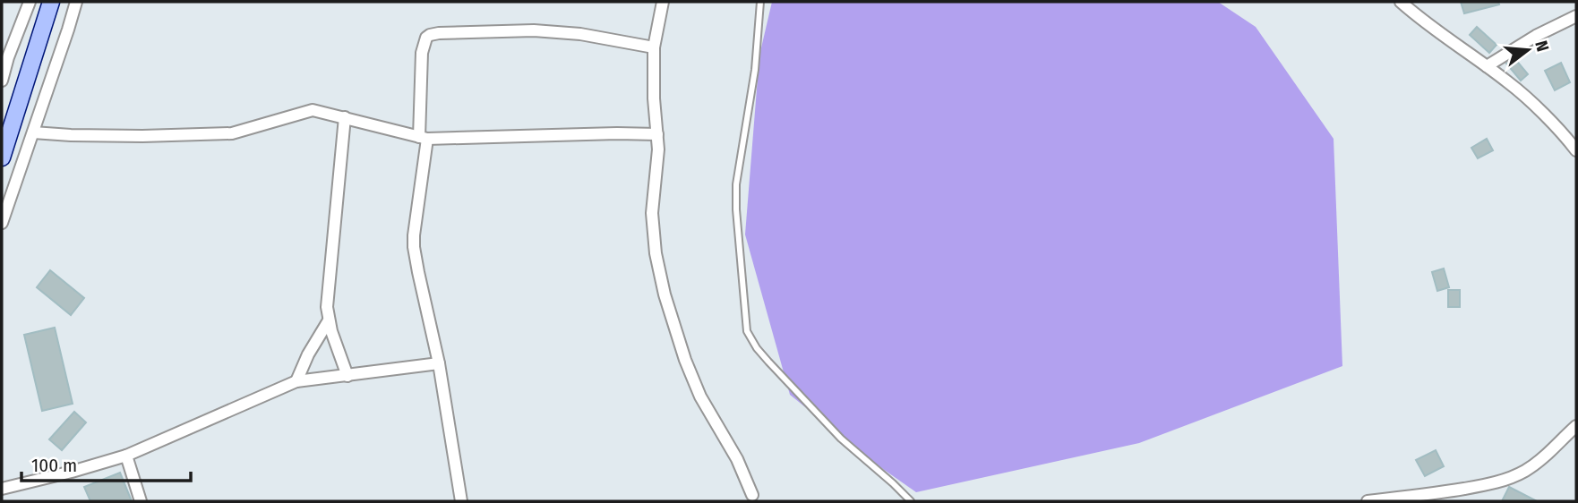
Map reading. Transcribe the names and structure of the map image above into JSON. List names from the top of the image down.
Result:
{
  "scale_bar": "100 m",
  "north": "right"
}
